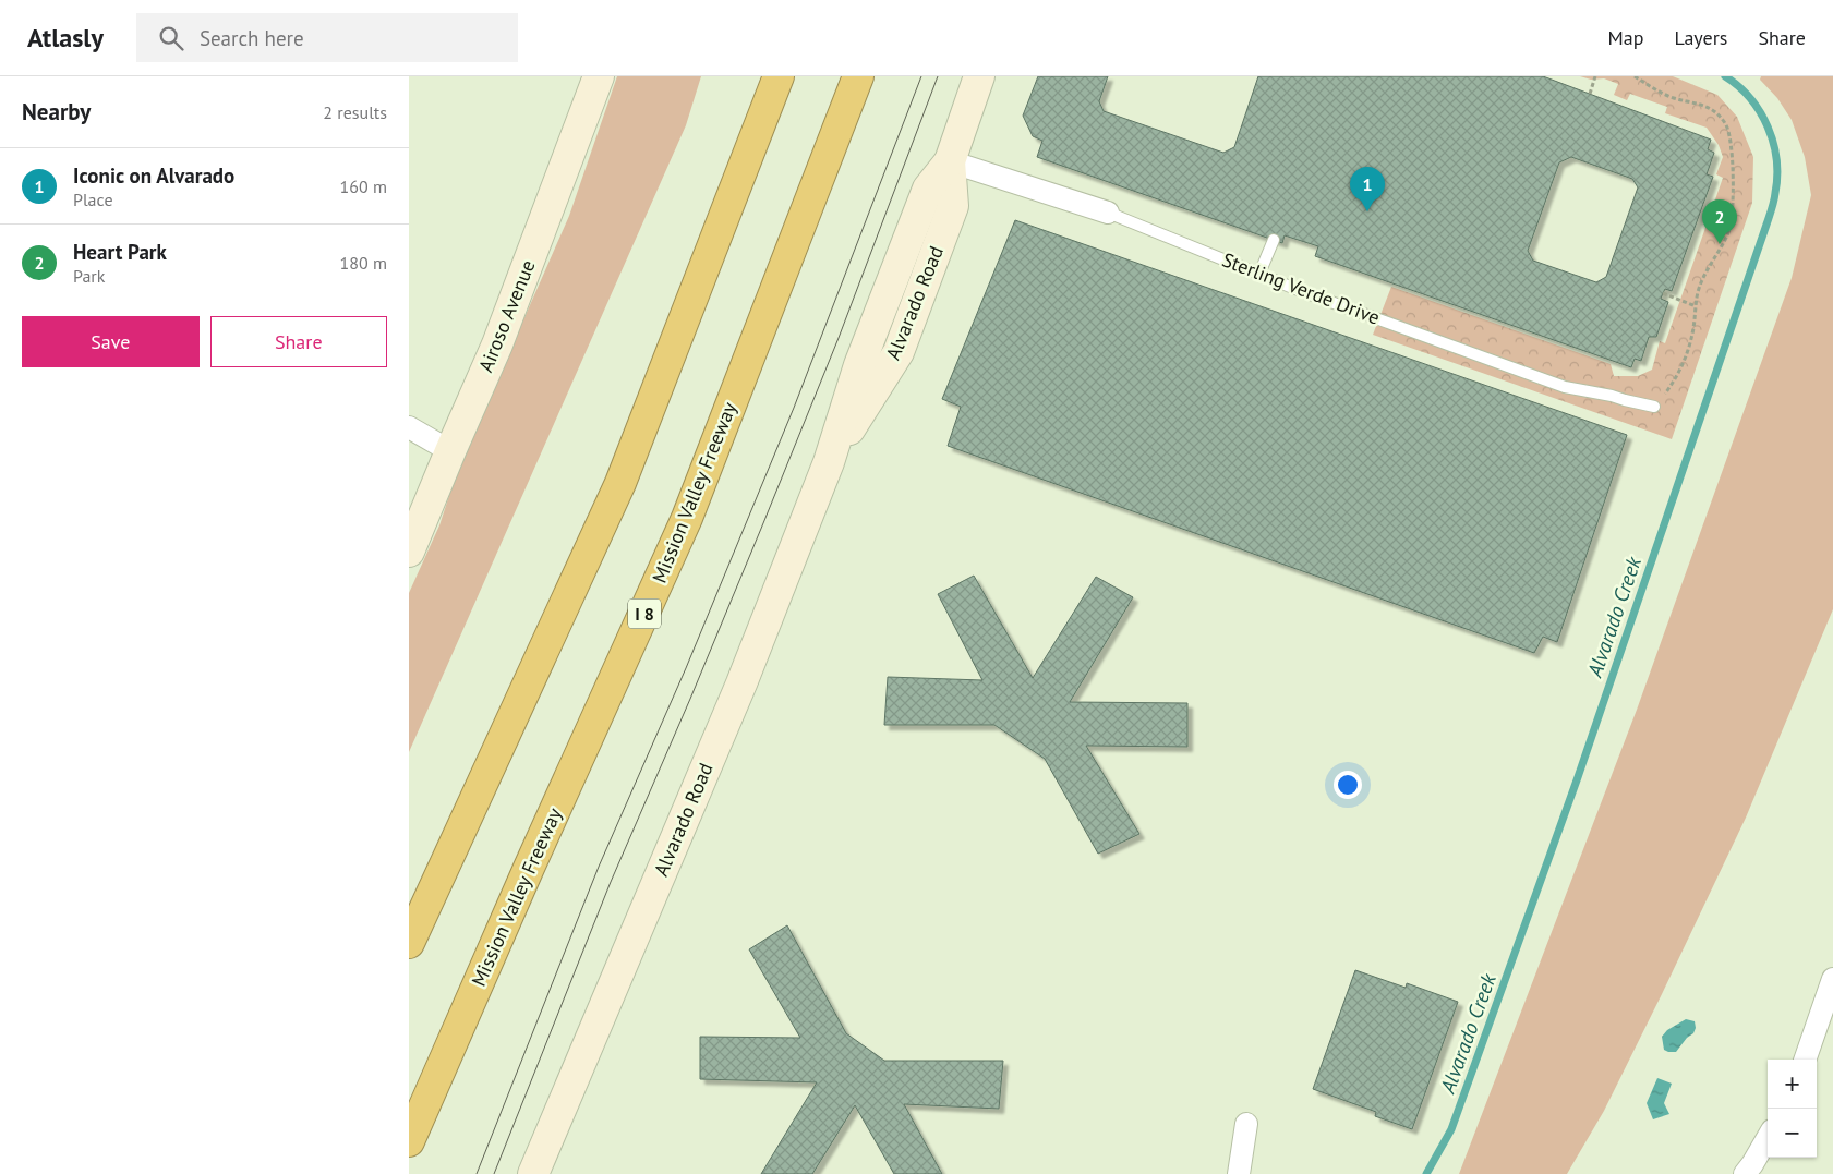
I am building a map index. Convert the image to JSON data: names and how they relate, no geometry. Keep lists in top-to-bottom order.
{
  "streets": {
    "highway": ["Mission Valley Freeway", "I 8"],
    "street": ["Sterling Verde Drive", "Alvarado Road", "Airoso Avenue"]
  },
  "crossings": [
    ["Sterling Verde Drive", "Alvarado Road"]
  ],
  "water": ["Alvarado Creek"],
  "page": {
    "header": "Atlasly",
    "search": "Search here",
    "nav": ["Map", "Layers", "Share"],
    "heading": ["Nearby", "2 results"],
    "list": [
      {
        "mark": "1",
        "name": "Iconic on Alvarado",
        "note": "Place",
        "value": "160 m"
      },
      {
        "mark": "2",
        "name": "Heart Park",
        "note": "Park",
        "value": "180 m"
      }
    ],
    "pins": ["1", "2"],
    "buttons": ["Save", "Share"],
    "map_buttons": ["+", "−"]
  }
}
